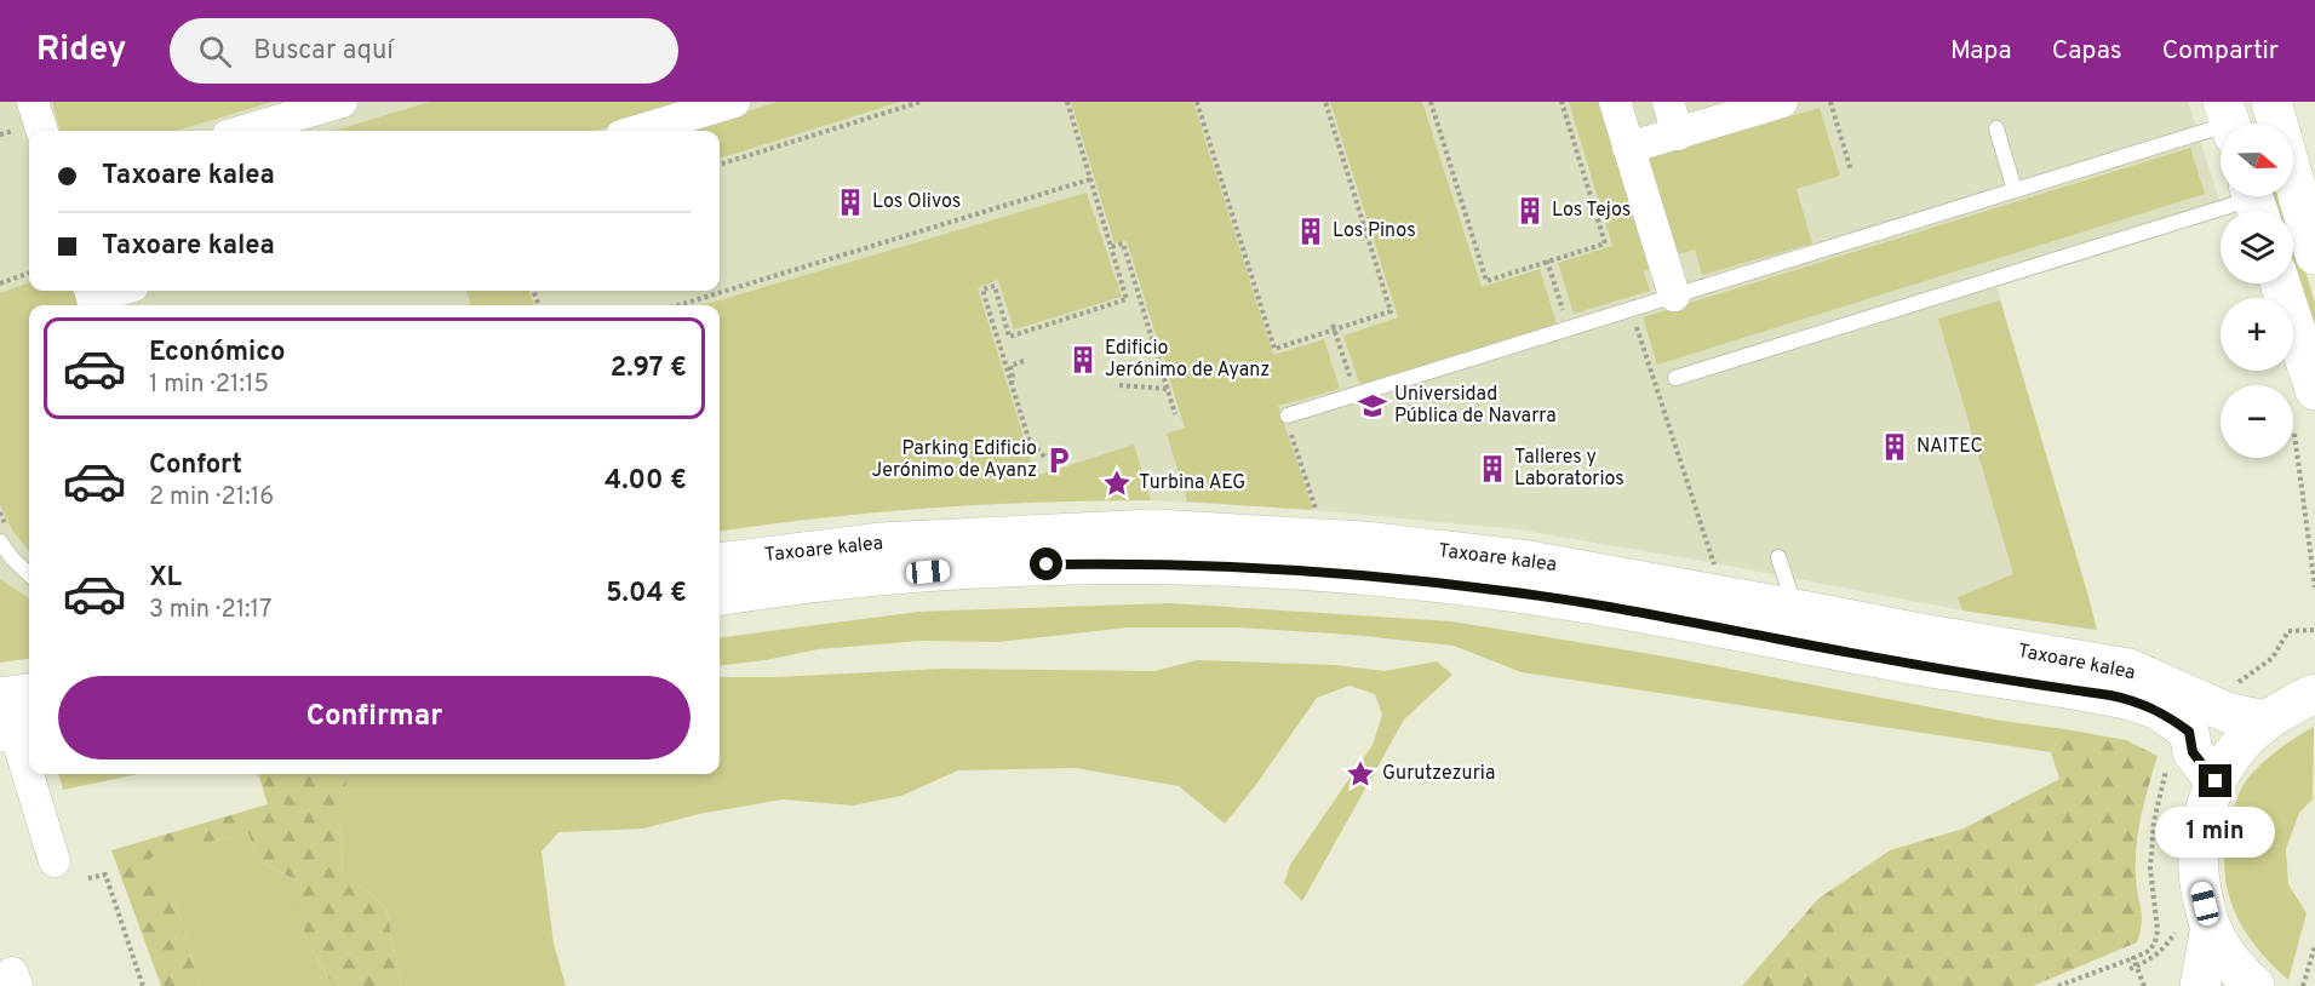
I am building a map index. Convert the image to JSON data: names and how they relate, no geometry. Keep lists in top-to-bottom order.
{
  "streets": {
    "street": ["Taxoare kalea"]
  },
  "places": {
    "building": [
      "Los Olivos",
      "Los Tejos",
      "Los Pinos",
      "Edificio Jerónimo de Ayanz",
      "NAITEC",
      "Talleres y Laboratorios"
    ],
    "school or university": ["Universidad Pública de Navarra"],
    "parking": ["Parking Edificio Jerónimo de Ayanz"],
    "place": ["Turbina AEG", "Gurutzezuria"]
  },
  "north": "right",
  "page": {
    "header": "Ridey",
    "search": "Buscar aquí",
    "nav": ["Mapa", "Capas", "Compartir"],
    "map_buttons": ["+", "−"],
    "banner": ["Taxoare kalea", "Taxoare kalea"],
    "list": [
      {
        "name": "Económico",
        "note": "1 min · 21:15",
        "value": "2.97 €"
      },
      {
        "name": "Confort",
        "note": "2 min · 21:16",
        "value": "4.00 €"
      },
      {
        "name": "XL",
        "note": "3 min · 21:17",
        "value": "5.04 €"
      }
    ],
    "buttons": "Confirmar",
    "bubble": "1 min"
  }
}
